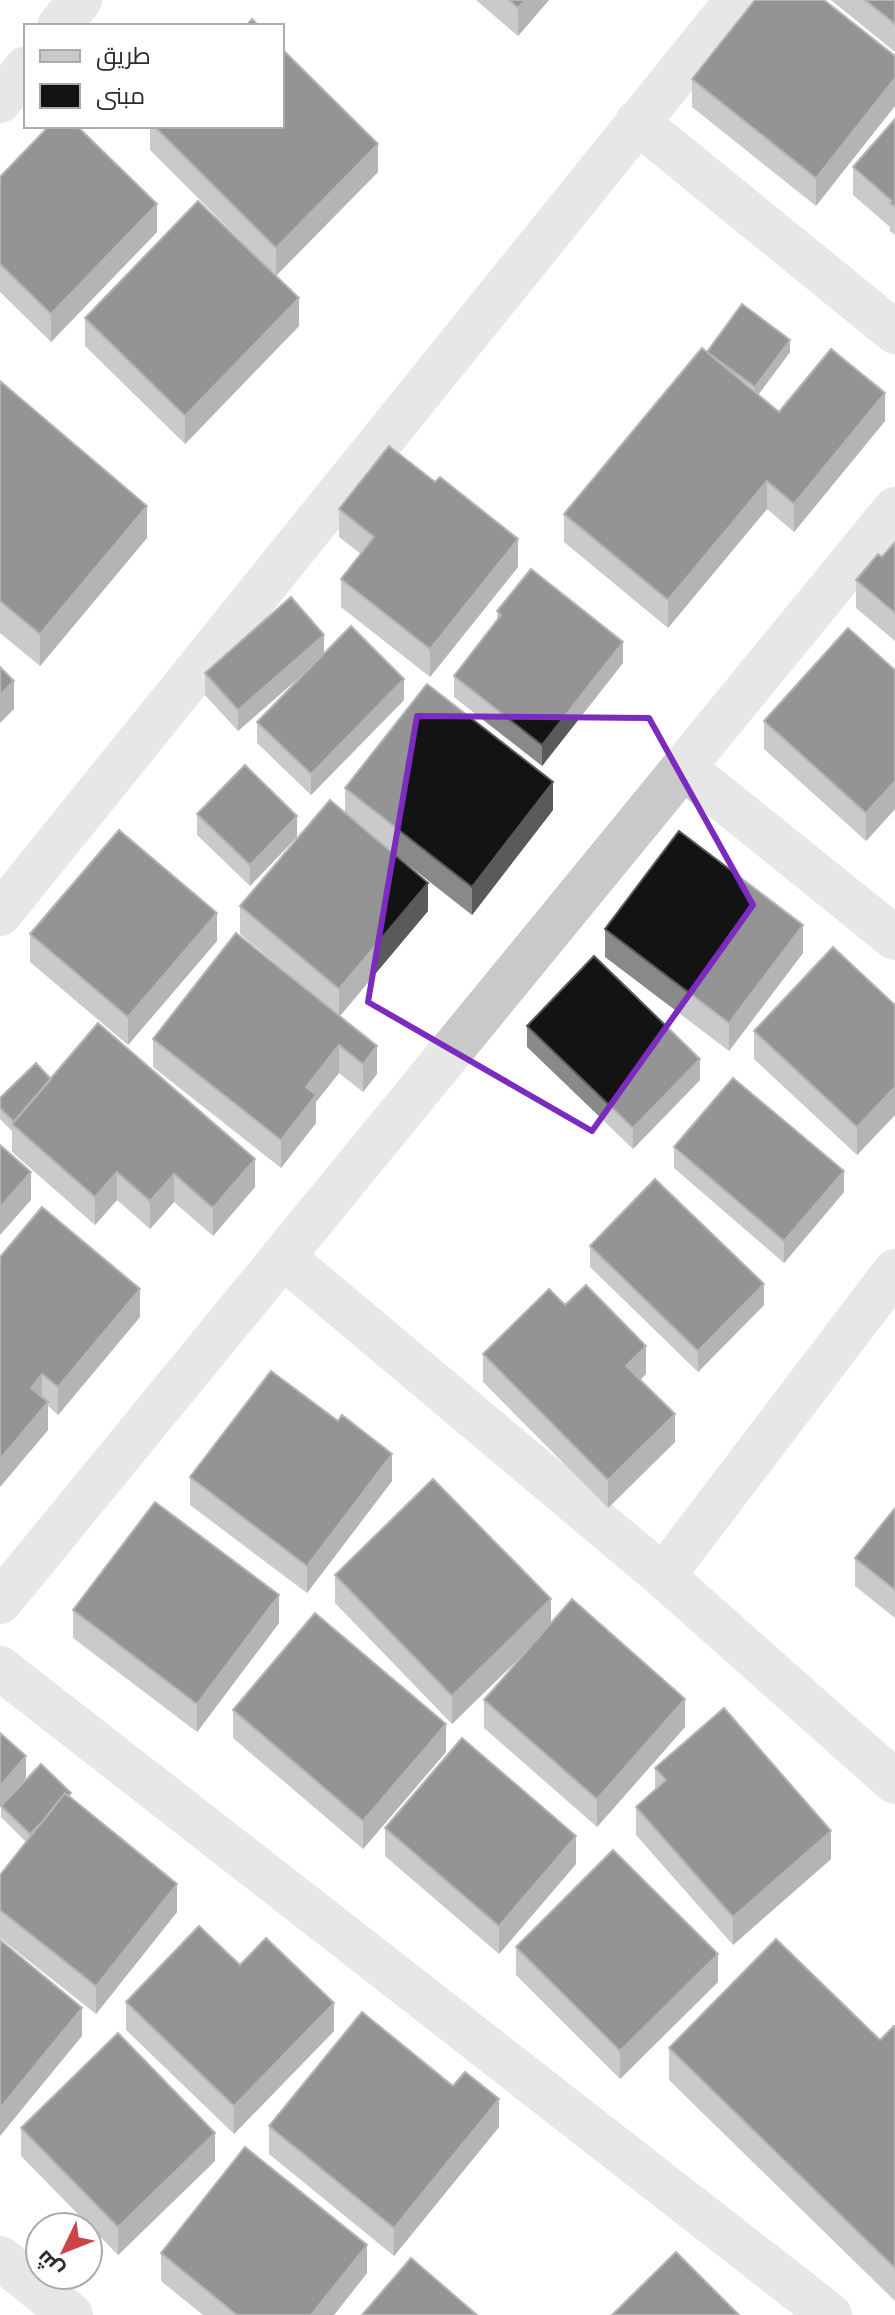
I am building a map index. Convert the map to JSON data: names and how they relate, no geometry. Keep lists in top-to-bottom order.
{
  "legend": ["طريق", "مبنى"],
  "north": "bottom left"
}
